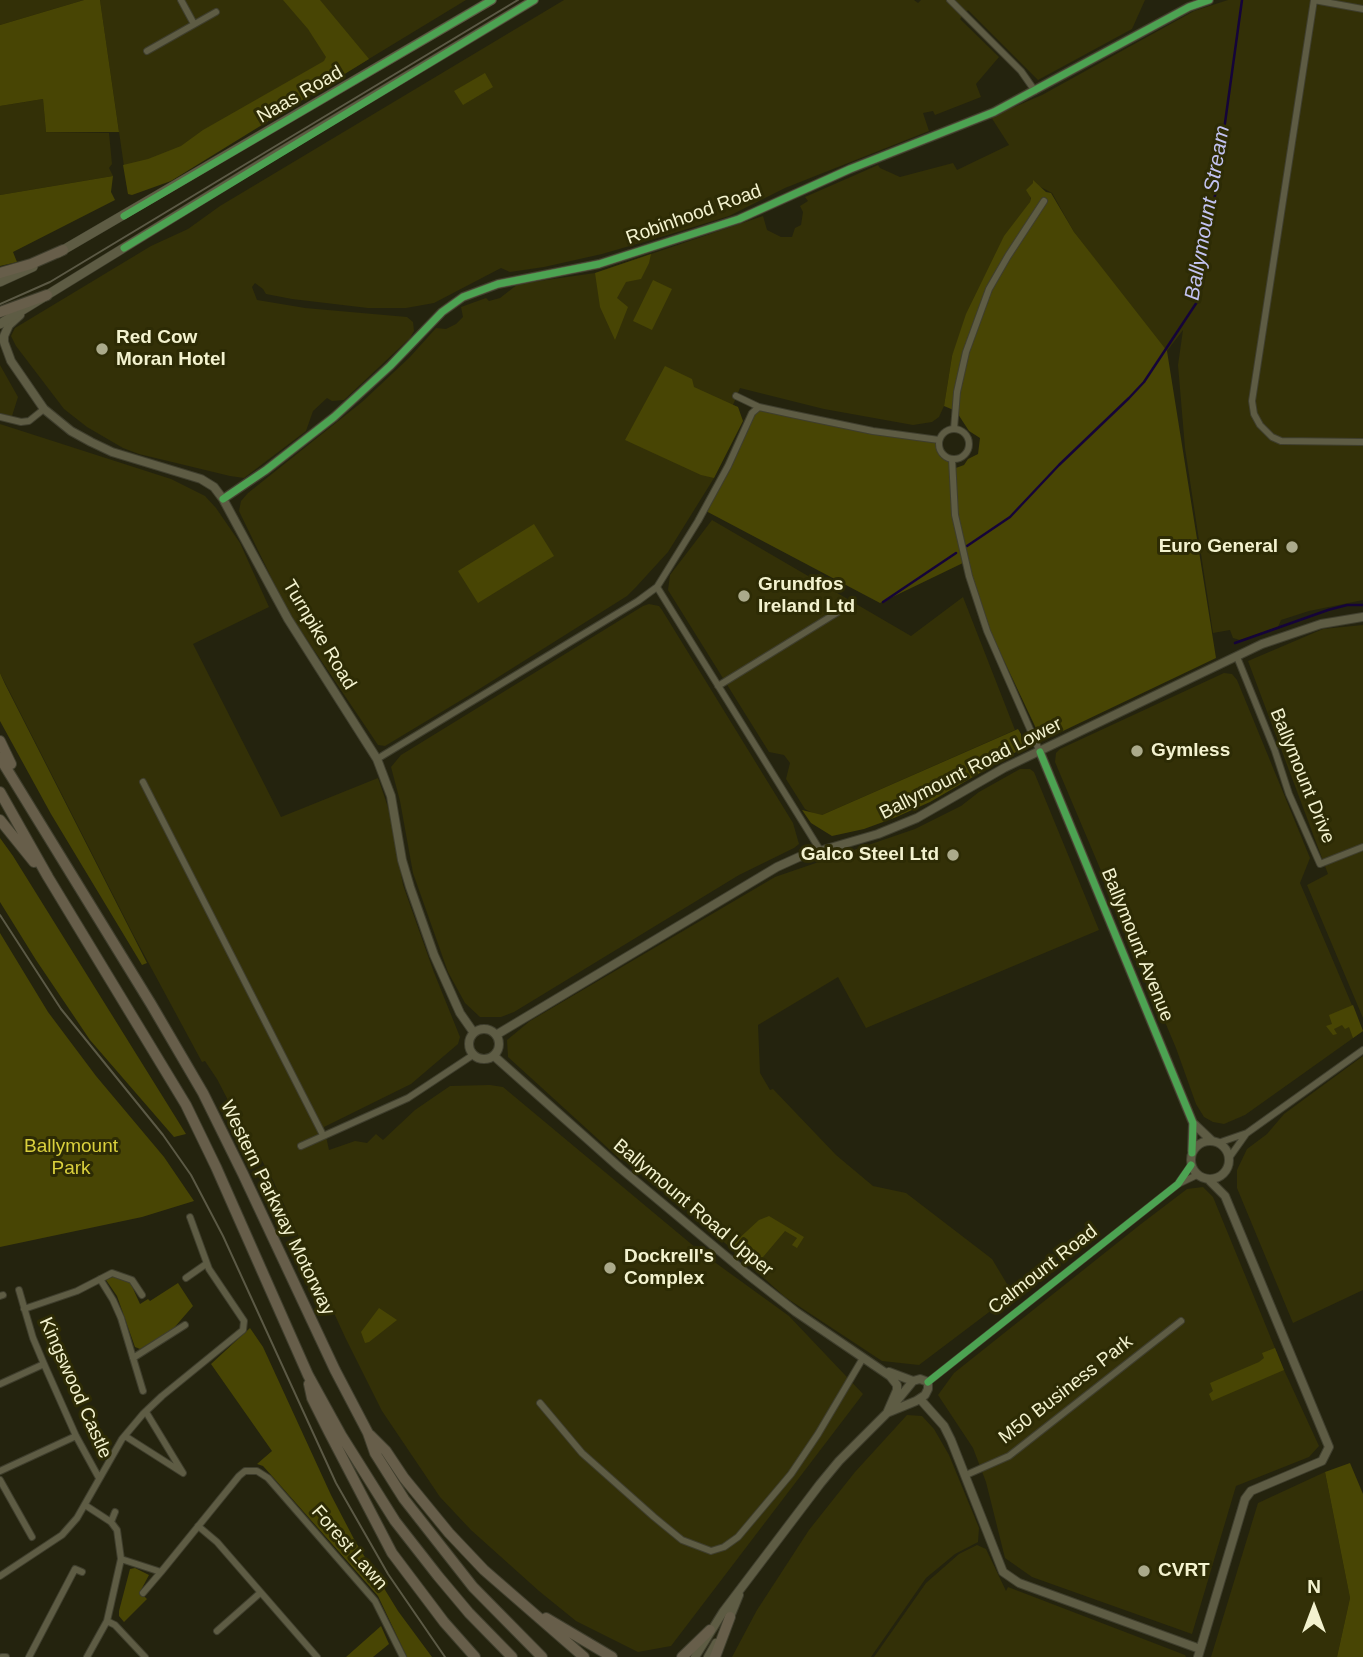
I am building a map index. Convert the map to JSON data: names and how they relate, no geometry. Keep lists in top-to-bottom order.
{
  "streets": {
    "highway": ["Western Parkway Motorway"],
    "main road": ["Naas Road"],
    "street": [
      "Robinhood Road",
      "Turnpike Road",
      "Ballymount Road Lower",
      "Ballymount Drive",
      "Ballymount Avenue",
      "Ballymount Road Upper",
      "Calmount Road",
      "Kingswood Castle",
      "M50 Business Park",
      "Forest Lawn"
    ]
  },
  "crossings": [
    ["Robinhood Road", "Turnpike Road"],
    ["Turnpike Road", "Ballymount Road Lower"],
    ["Turnpike Road", "Ballymount Road Upper"],
    ["Ballymount Road Lower", "Ballymount Drive"],
    ["Ballymount Road Lower", "Ballymount Avenue"],
    ["Ballymount Road Lower", "Ballymount Road Upper"],
    ["Ballymount Avenue", "Calmount Road"],
    ["Ballymount Road Upper", "Calmount Road"]
  ],
  "water": ["Ballymount Stream"],
  "parks": ["Ballymount Park"],
  "places": [
    "Red Cow Moran Hotel",
    "Euro General",
    "Grundfos Ireland Ltd",
    "Gymless",
    "Galco Steel Ltd",
    "Dockrell's Complex",
    "CVRT"
  ],
  "north": "top"
}
